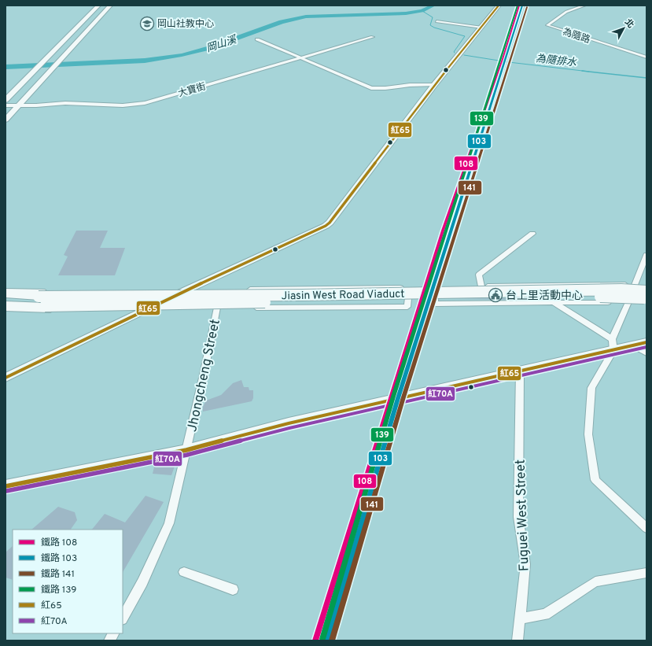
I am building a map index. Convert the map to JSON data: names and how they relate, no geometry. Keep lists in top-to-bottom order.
{
  "streets": {
    "street": [
      "為隨路",
      "大寶街",
      "Jiasin West Road Viaduct",
      "Jhongcheng Street",
      "Fuguei West Street"
    ]
  },
  "water": ["岡山溪", "為隨排水"],
  "places": {
    "school or university": ["岡山社教中心"],
    "public building": ["台上里活動中心"]
  },
  "lines": [
    "rail line 108",
    "rail line 103",
    "rail line 139",
    "transit line 紅65",
    "rail line 141",
    "transit line 紅70A"
  ],
  "legend": [
    "鐵路 108",
    "鐵路 103",
    "鐵路 141",
    "鐵路 139",
    "紅65",
    "紅70A"
  ],
  "north": "top right"
}
